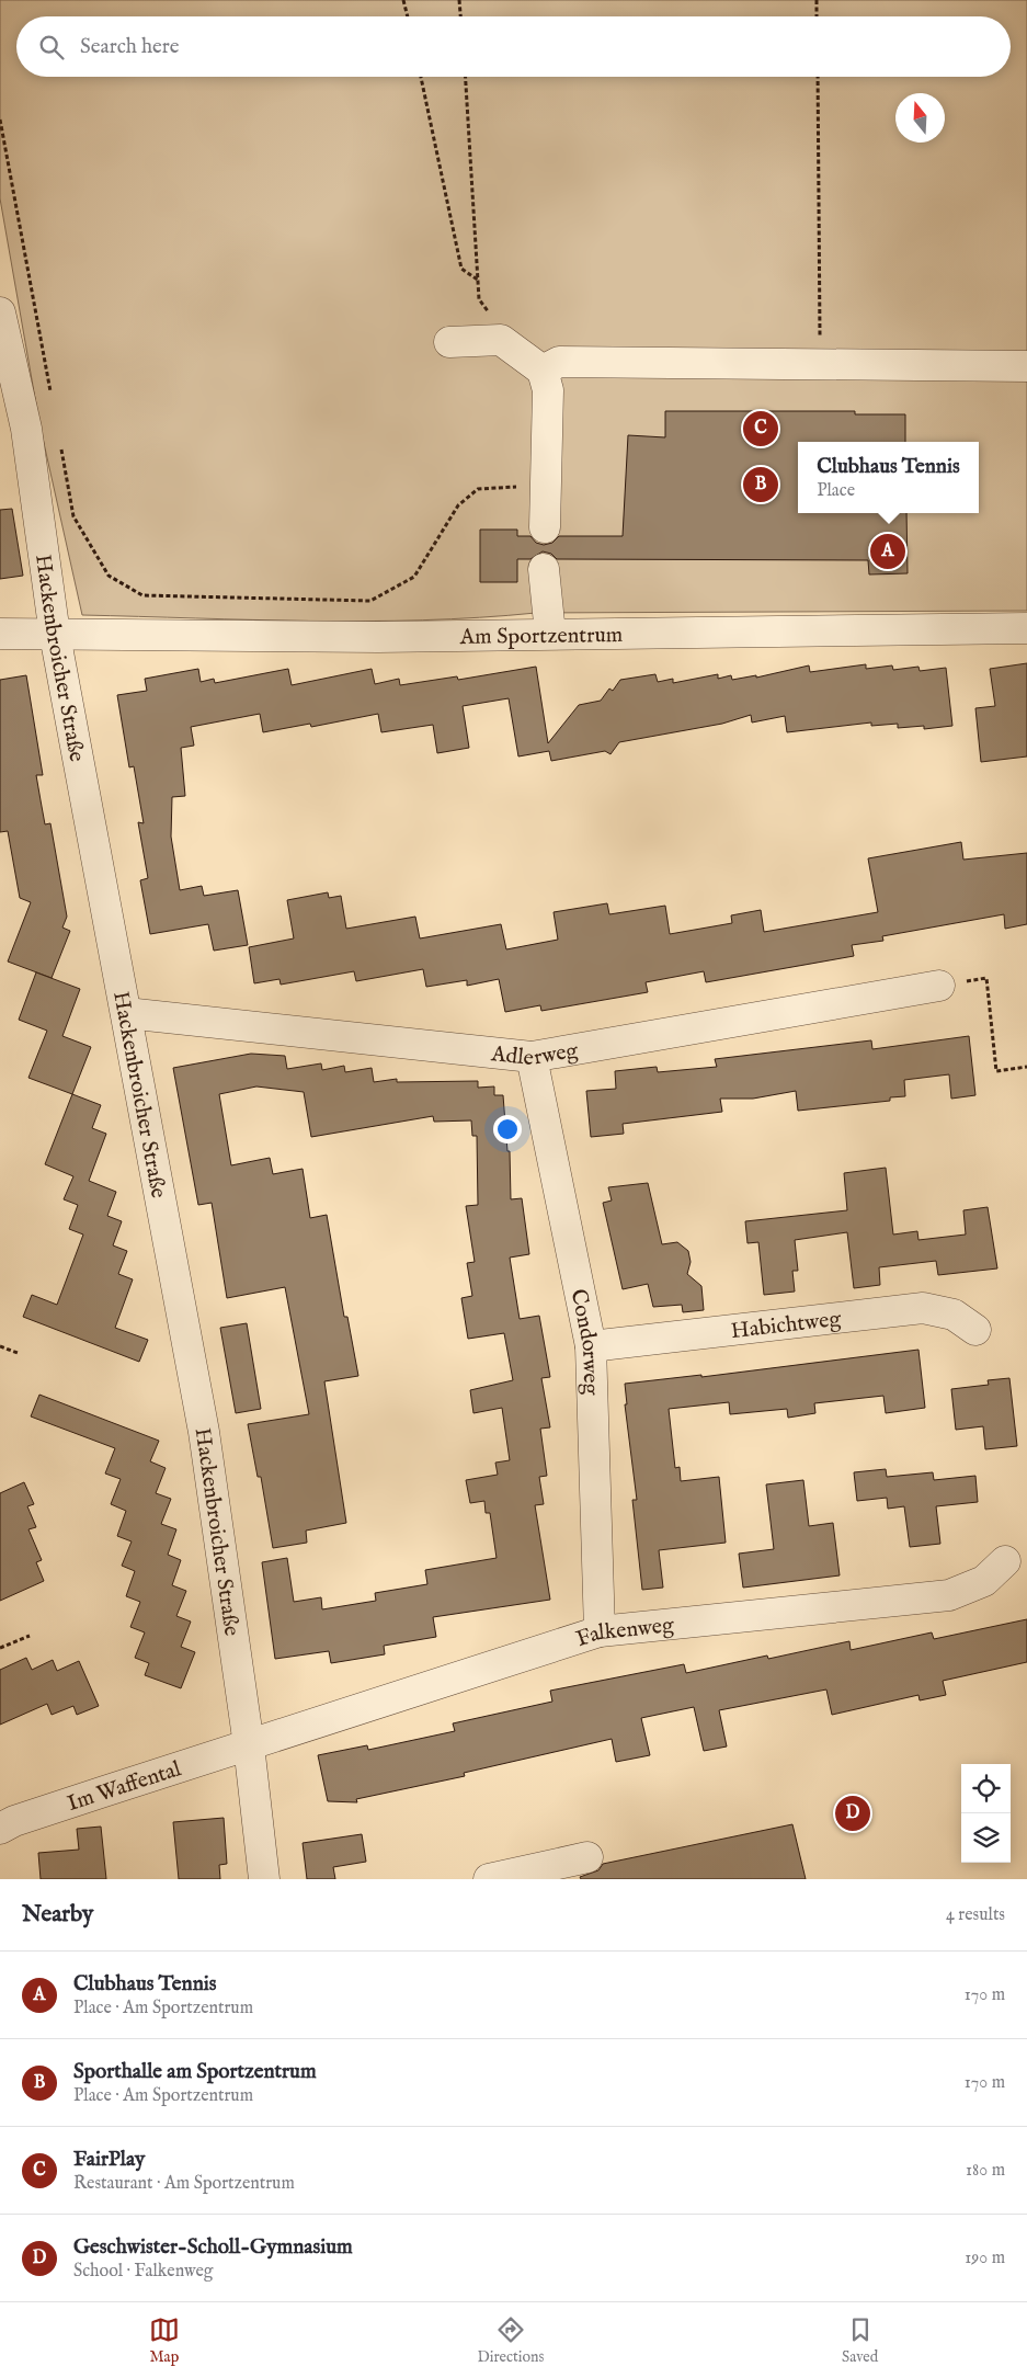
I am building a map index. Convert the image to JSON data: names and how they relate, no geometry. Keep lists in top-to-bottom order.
{
  "streets": {
    "street": [
      "Am Sportzentrum",
      "Hackenbroicher Straße",
      "Adlerweg",
      "Habichtweg",
      "Condorweg",
      "Falkenweg",
      "Im Waffental"
    ]
  },
  "crossings": [
    ["Am Sportzentrum", "Hackenbroicher Straße"],
    ["Hackenbroicher Straße", "Adlerweg"],
    ["Hackenbroicher Straße", "Falkenweg"],
    ["Hackenbroicher Straße", "Im Waffental"],
    ["Adlerweg", "Condorweg"],
    ["Habichtweg", "Condorweg"],
    ["Condorweg", "Falkenweg"],
    ["Falkenweg", "Im Waffental"]
  ],
  "north": "top",
  "page": {
    "search": "Search here",
    "pins": [
      "C",
      "B",
      "A",
      "D"
    ],
    "popup": ["Clubhaus Tennis", "Place"],
    "heading": ["Nearby", "4 results"],
    "list": [
      {
        "mark": "A",
        "name": "Clubhaus Tennis",
        "note": "Place · Am Sportzentrum",
        "value": "170 m"
      },
      {
        "mark": "B",
        "name": "Sporthalle am Sportzentrum",
        "note": "Place · Am Sportzentrum",
        "value": "170 m"
      },
      {
        "mark": "C",
        "name": "FairPlay",
        "note": "Restaurant · Am Sportzentrum",
        "value": "180 m"
      },
      {
        "mark": "D",
        "name": "Geschwister-Scholl-Gymnasium",
        "note": "School · Falkenweg",
        "value": "190 m"
      }
    ],
    "nav": ["Map", "Directions", "Saved"]
  }
}
